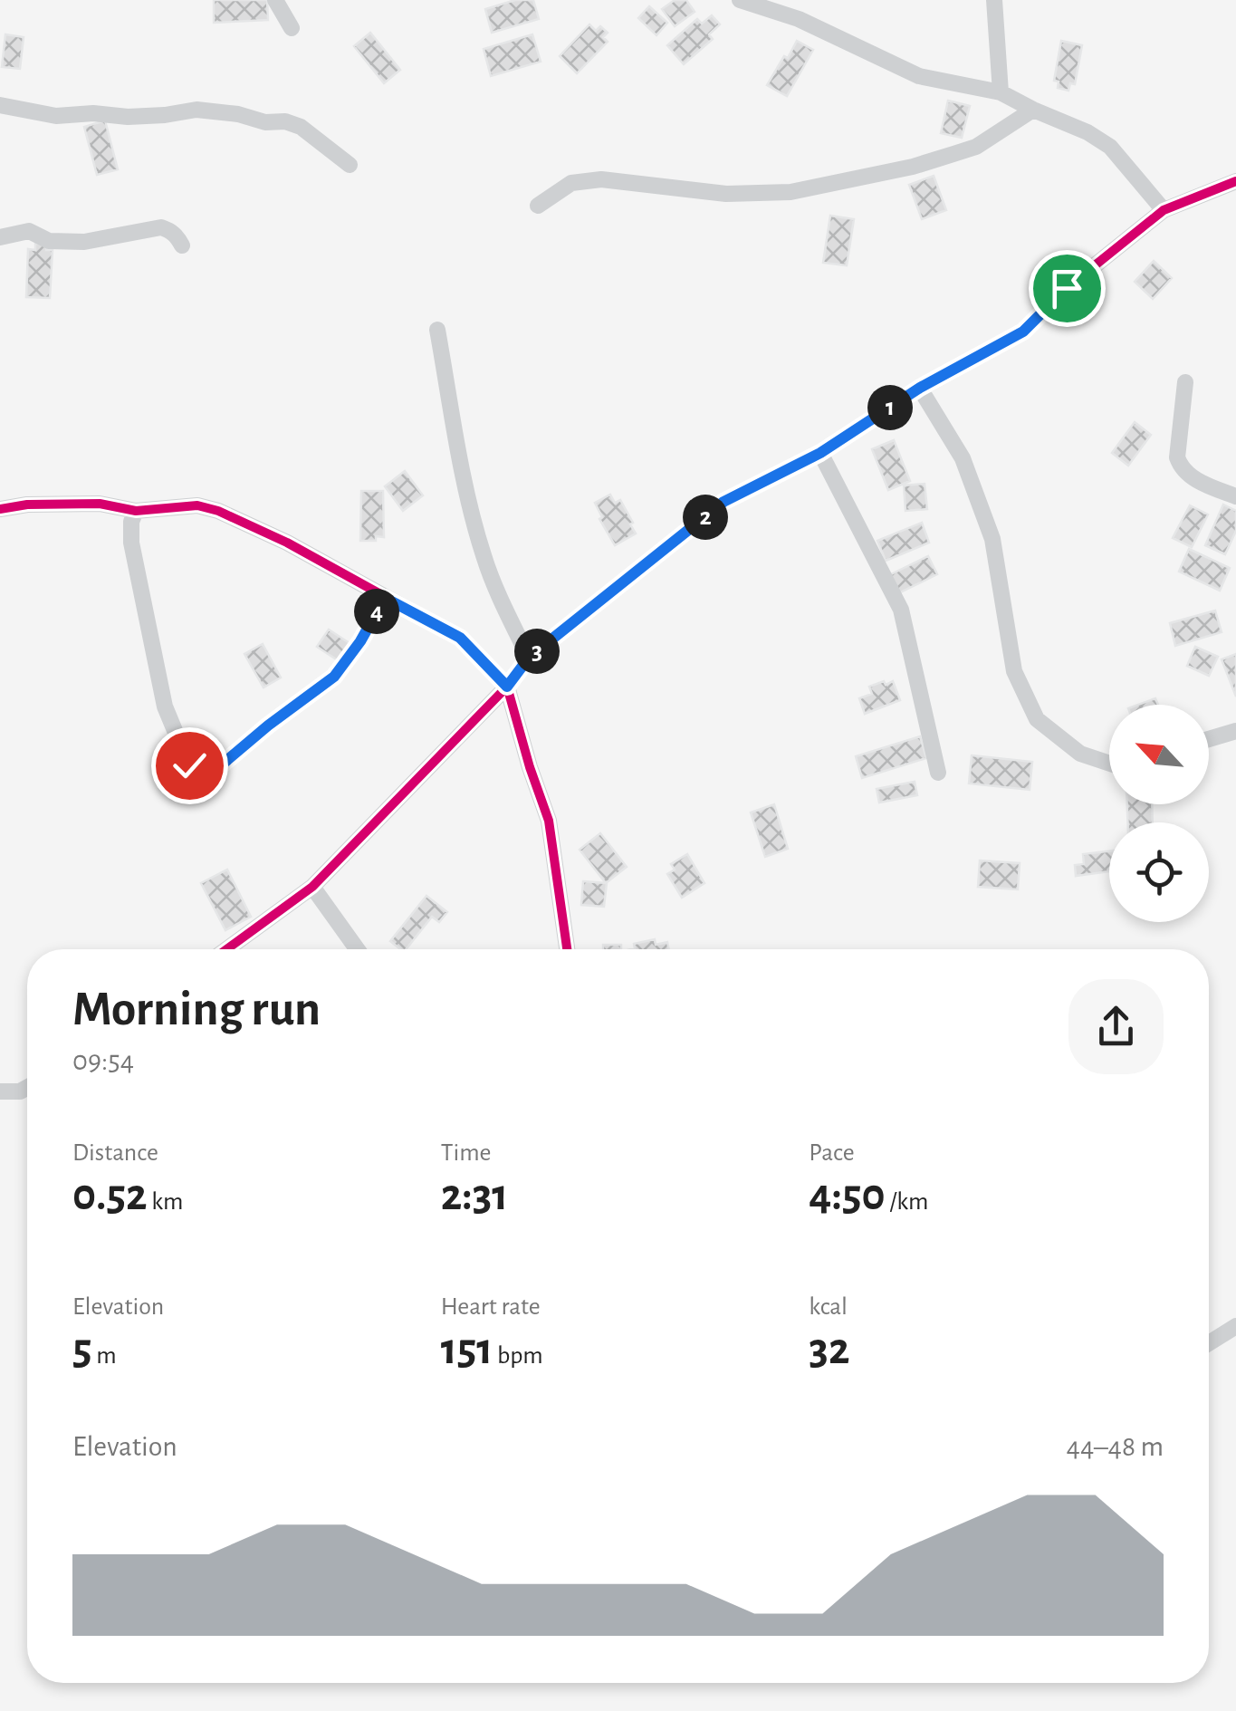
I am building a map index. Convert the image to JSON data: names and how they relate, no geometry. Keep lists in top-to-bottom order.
{
  "north": "top left",
  "page": {
    "pins": [
      "1",
      "2",
      "4",
      "3"
    ],
    "heading": ["Morning run", "09:54"],
    "stats": [
      ["Distance", "0.52 km"],
      ["Time", "2:31"],
      ["Pace", "4:50 /km"],
      ["Elevation", "5 m"],
      ["Heart rate", "151 bpm"],
      ["kcal", "32"]
    ],
    "chart": ["Elevation", "44–48 m"]
  }
}
